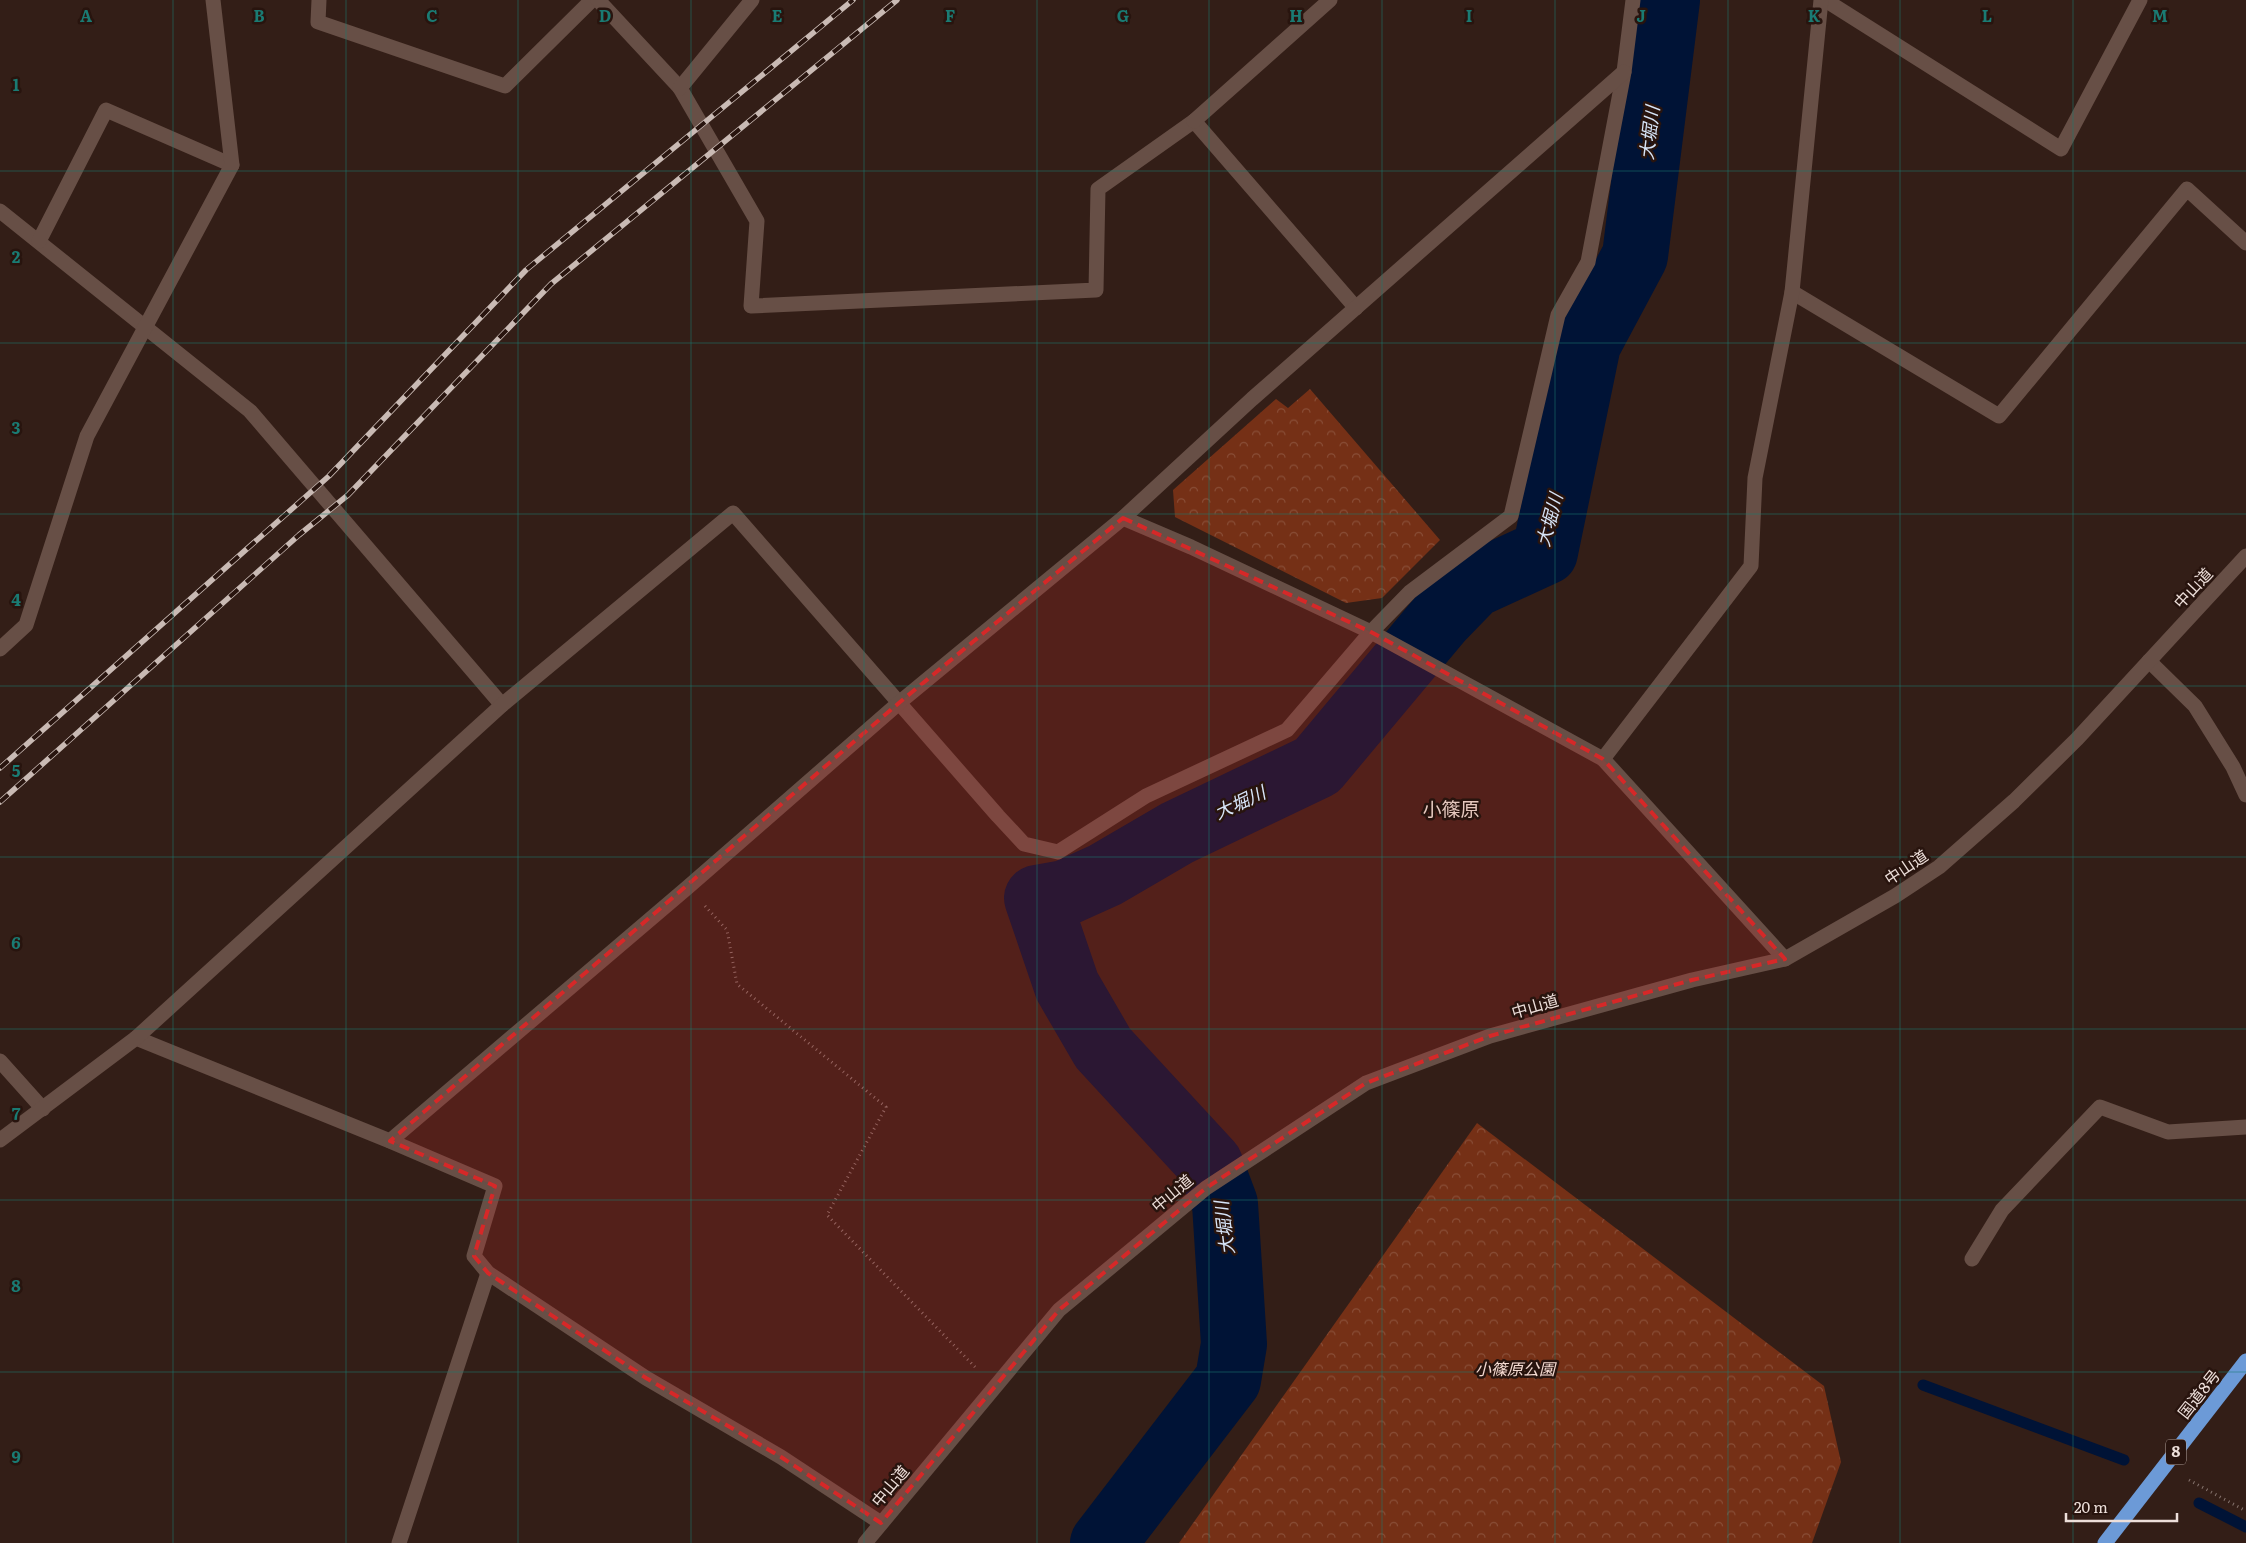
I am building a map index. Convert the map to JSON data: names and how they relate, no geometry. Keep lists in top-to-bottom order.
{
  "streets": {
    "highway": ["国道8号", "8"],
    "street": ["中山道"]
  },
  "districts": ["小篠原"],
  "water": ["大堀川"],
  "parks": ["小篠原公園"],
  "scale_bar": "20 m",
  "grid": {
    "columns": [
      "A",
      "B",
      "C",
      "D",
      "E",
      "F",
      "G",
      "H",
      "I",
      "J",
      "K",
      "L",
      "M"
    ],
    "rows": [
      "1",
      "2",
      "3",
      "4",
      "5",
      "6",
      "7",
      "8",
      "9"
    ]
  }
}
